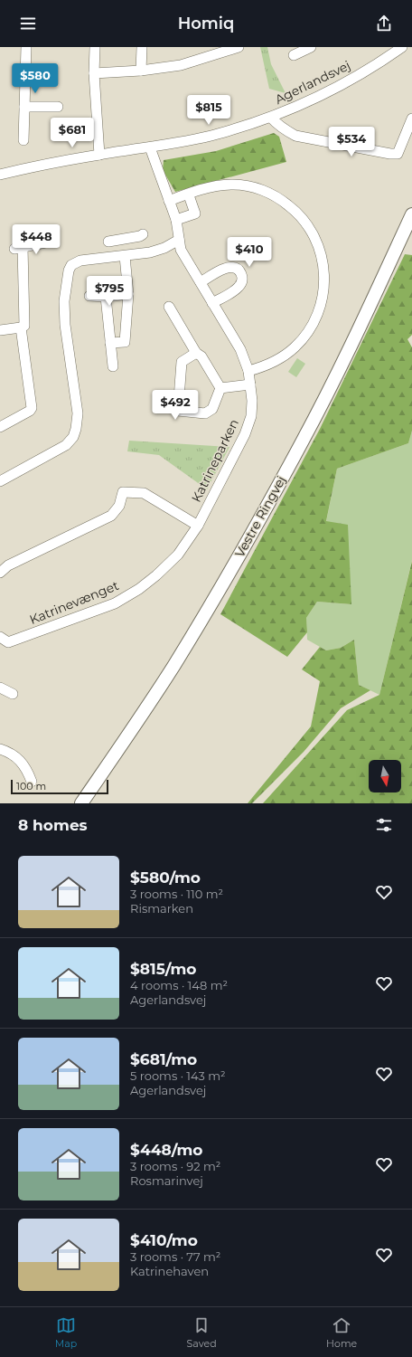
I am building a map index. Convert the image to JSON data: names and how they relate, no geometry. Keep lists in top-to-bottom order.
{
  "streets": {
    "main road": ["Vestre Ringvej"],
    "street": ["Agerlandsvej", "Katrineparken", "Katrinevænget"]
  },
  "crossings": [
    ["Agerlandsvej", "Katrineparken"],
    ["Katrineparken", "Katrinevænget"]
  ],
  "scale_bar": "100 m",
  "north": "bottom",
  "page": {
    "header": "Homiq",
    "price": [
      "$580",
      "$815",
      "$681",
      "$534",
      "$448",
      "$410",
      "$795",
      "$492"
    ],
    "scale": "100 m",
    "heading": "8 homes",
    "list": [
      {
        "name": "$580/mo",
        "note": "3 rooms · 110 m² · Rismarken"
      },
      {
        "name": "$815/mo",
        "note": "4 rooms · 148 m² · Agerlandsvej"
      },
      {
        "name": "$681/mo",
        "note": "5 rooms · 143 m² · Agerlandsvej"
      },
      {
        "name": "$448/mo",
        "note": "3 rooms · 92 m² · Rosmarinvej"
      },
      {
        "name": "$410/mo",
        "note": "3 rooms · 77 m² · Katrinehaven"
      }
    ],
    "tabs": ["Map", "Saved", "Home"]
  }
}
